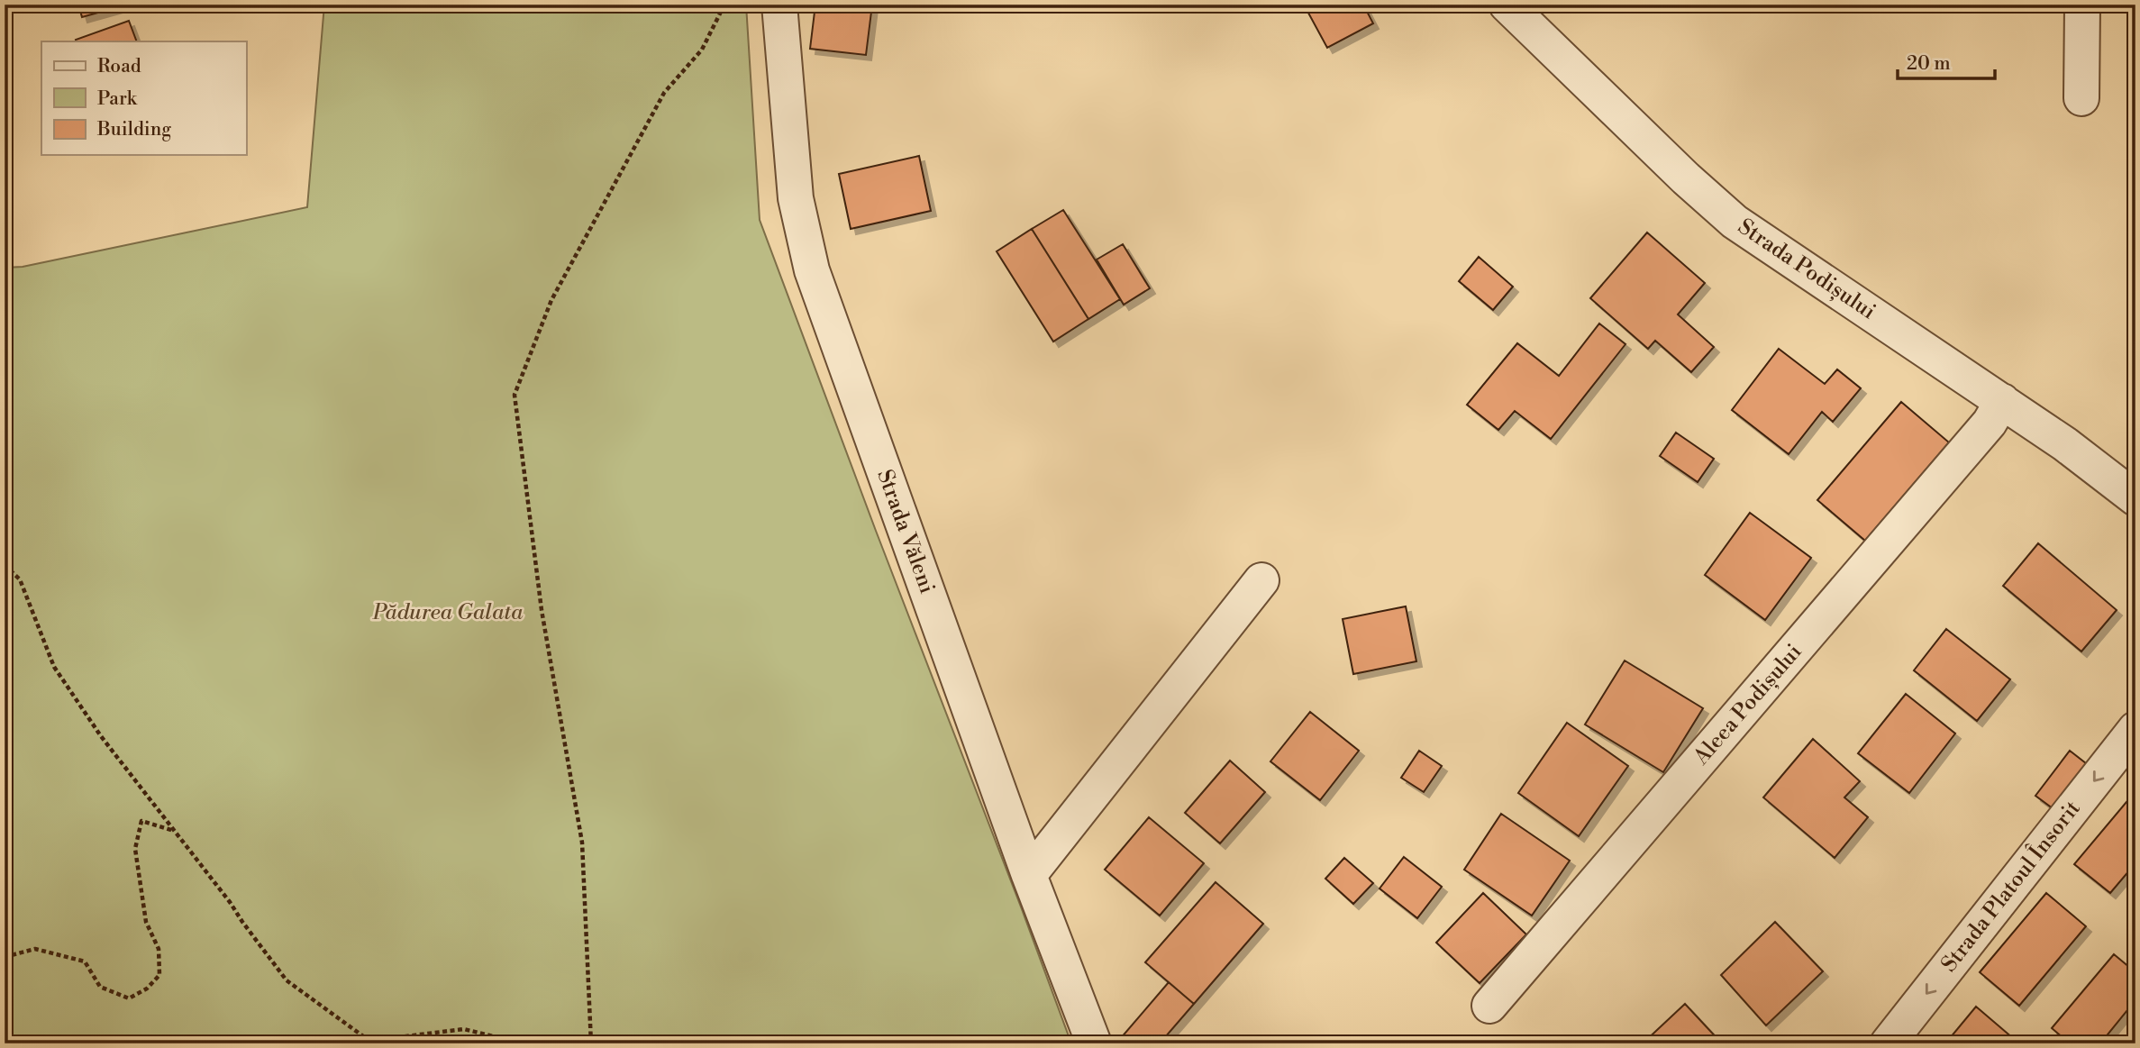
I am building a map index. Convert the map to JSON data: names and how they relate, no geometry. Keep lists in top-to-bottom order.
{
  "streets": {
    "street": [
      "Strada Podișului",
      "Strada Văleni",
      "Aleea Podișului",
      "Strada Platoul Însorit"
    ]
  },
  "crossings": [
    ["Strada Podișului", "Aleea Podișului"]
  ],
  "one_way": ["Strada Platoul Însorit"],
  "parks": ["Pădurea Galata"],
  "legend": ["Road", "Park", "Building"],
  "scale_bar": "20 m"
}
